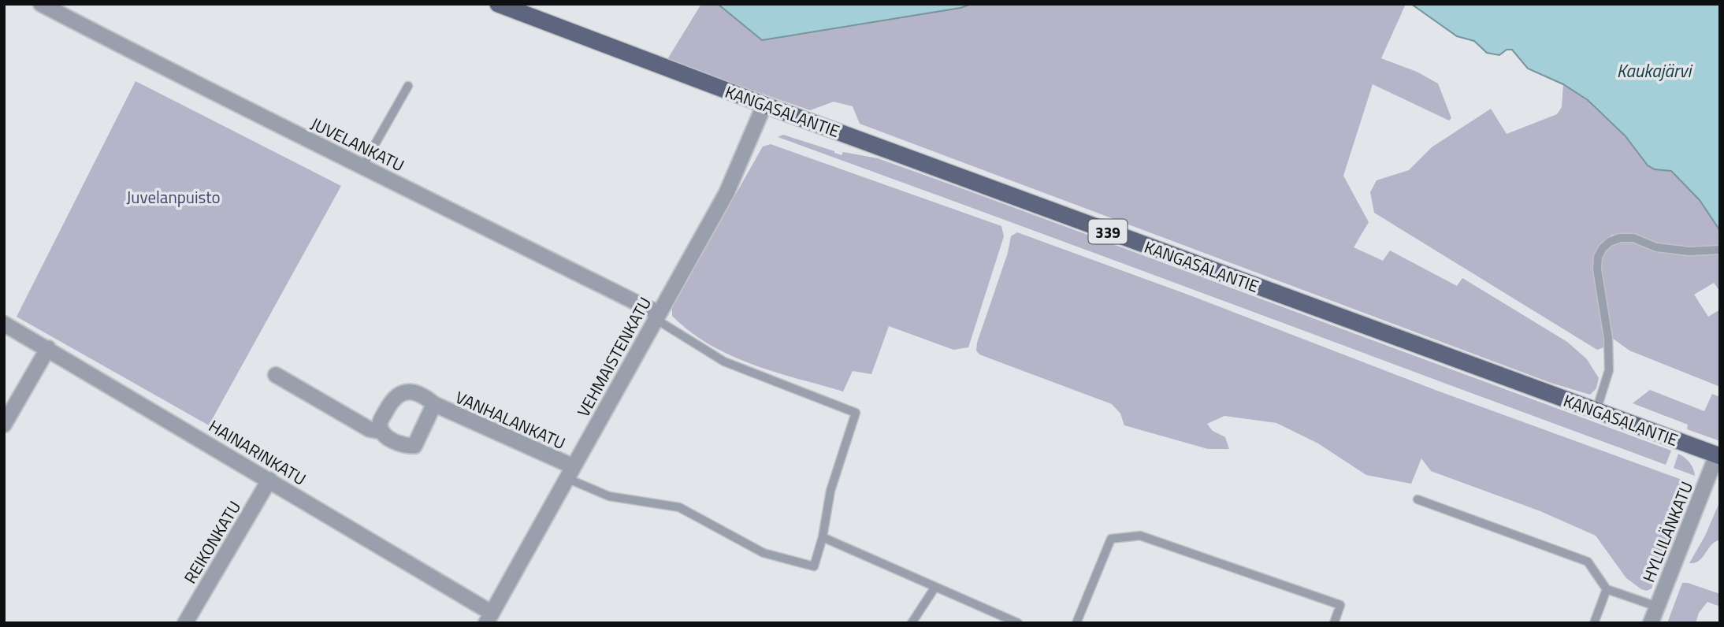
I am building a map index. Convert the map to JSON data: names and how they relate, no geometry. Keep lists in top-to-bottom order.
{
  "streets": {
    "main road": ["KANGASALANTIE", "339"],
    "street": [
      "JUVELANKATU",
      "VEHMAISTENKATU",
      "VANHALANKATU",
      "HAINARINKATU",
      "HYLLILÄNKATU",
      "REIKONKATU"
    ]
  },
  "crossings": [
    ["KANGASALANTIE", "VEHMAISTENKATU"],
    ["KANGASALANTIE", "HYLLILÄNKATU"],
    ["JUVELANKATU", "VEHMAISTENKATU"],
    ["VEHMAISTENKATU", "VANHALANKATU"],
    ["VEHMAISTENKATU", "HAINARINKATU"],
    ["HAINARINKATU", "REIKONKATU"]
  ],
  "water": ["Kaukajärvi"],
  "parks": ["Juvelanpuisto"]
}
